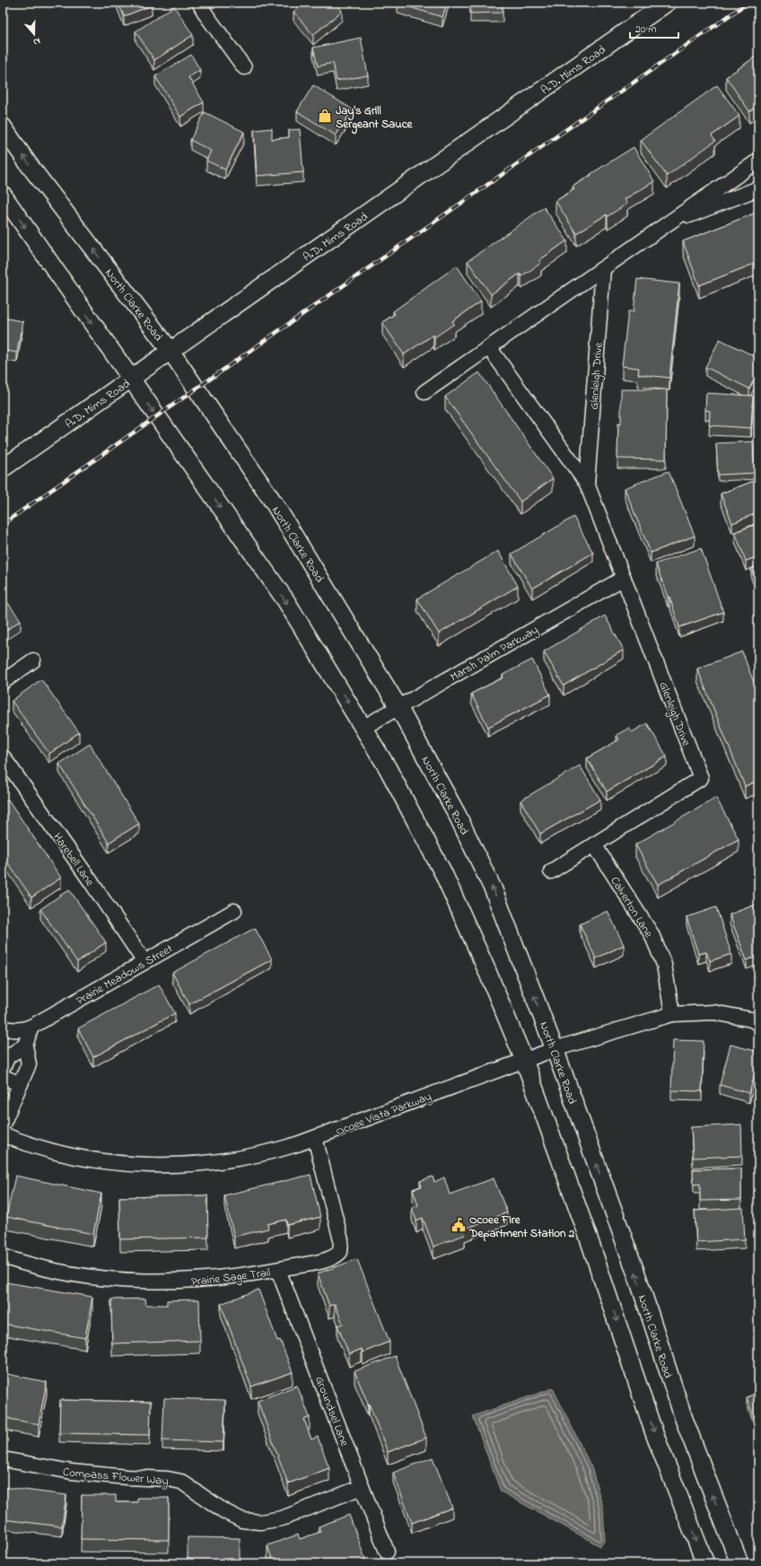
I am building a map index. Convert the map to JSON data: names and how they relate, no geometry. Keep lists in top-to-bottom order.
{
  "streets": {
    "street": [
      "A.D. Mims Road",
      "North Clarke Road",
      "Glenleigh Drive",
      "Marsh Palm Parkway",
      "Harebell Lane",
      "Calverton Lane",
      "Prairie Meadows Street",
      "Ocoee Vista Parkway",
      "Prairie Sage Trail",
      "Groundsel Lane",
      "Compass Flower Way"
    ]
  },
  "crossings": [
    ["A.D. Mims Road", "North Clarke Road"],
    ["North Clarke Road", "Marsh Palm Parkway"],
    ["North Clarke Road", "Ocoee Vista Parkway"],
    ["Glenleigh Drive", "Marsh Palm Parkway"],
    ["Glenleigh Drive", "Calverton Lane"],
    ["Harebell Lane", "Prairie Meadows Street"],
    ["Calverton Lane", "Ocoee Vista Parkway"],
    ["Ocoee Vista Parkway", "Prairie Sage Trail"],
    ["Prairie Sage Trail", "Groundsel Lane"],
    ["Groundsel Lane", "Compass Flower Way"]
  ],
  "places": {
    "shop": ["Jay's Grill Sergeant Sauce"],
    "public building": ["Ocoee Fire Department Station 2"]
  },
  "scale_bar": "20 m",
  "north": "bottom"
}
